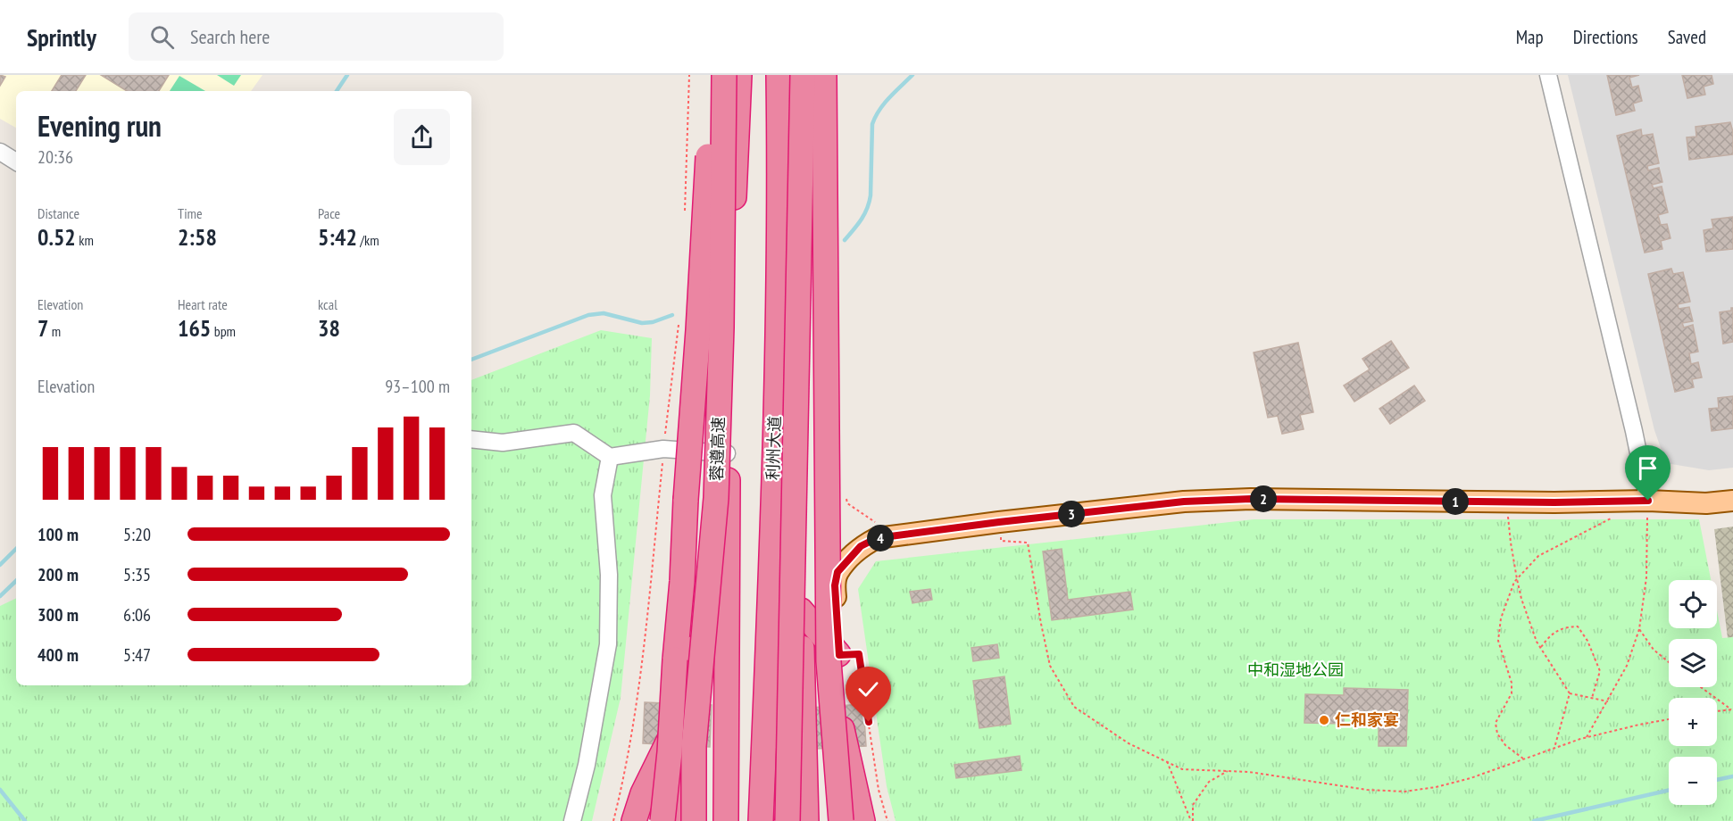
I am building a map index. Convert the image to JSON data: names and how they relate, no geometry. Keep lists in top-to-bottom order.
{
  "streets": {
    "highway": ["利州大道", "蓉遵高速"]
  },
  "parks": ["中和湿地公园"],
  "places": ["仁和家宴"],
  "page": {
    "header": "Sprintly",
    "search": "Search here",
    "nav": ["Map", "Directions", "Saved"],
    "heading": ["Evening run", "20:36"],
    "stats": [
      ["Distance", "0.52 km"],
      ["Time", "2:58"],
      ["Pace", "5:42 /km"],
      ["Elevation", "7 m"],
      ["Heart rate", "165 bpm"],
      ["kcal", "38"]
    ],
    "chart": ["Elevation", "93–100 m"],
    "pins": [
      "2",
      "1",
      "3",
      "4"
    ],
    "list": [
      {
        "name": "100 m",
        "note": "5:20"
      },
      {
        "name": "200 m",
        "note": "5:35"
      },
      {
        "name": "300 m",
        "note": "6:06"
      },
      {
        "name": "400 m",
        "note": "5:47"
      }
    ],
    "map_buttons": ["+", "−"]
  }
}
